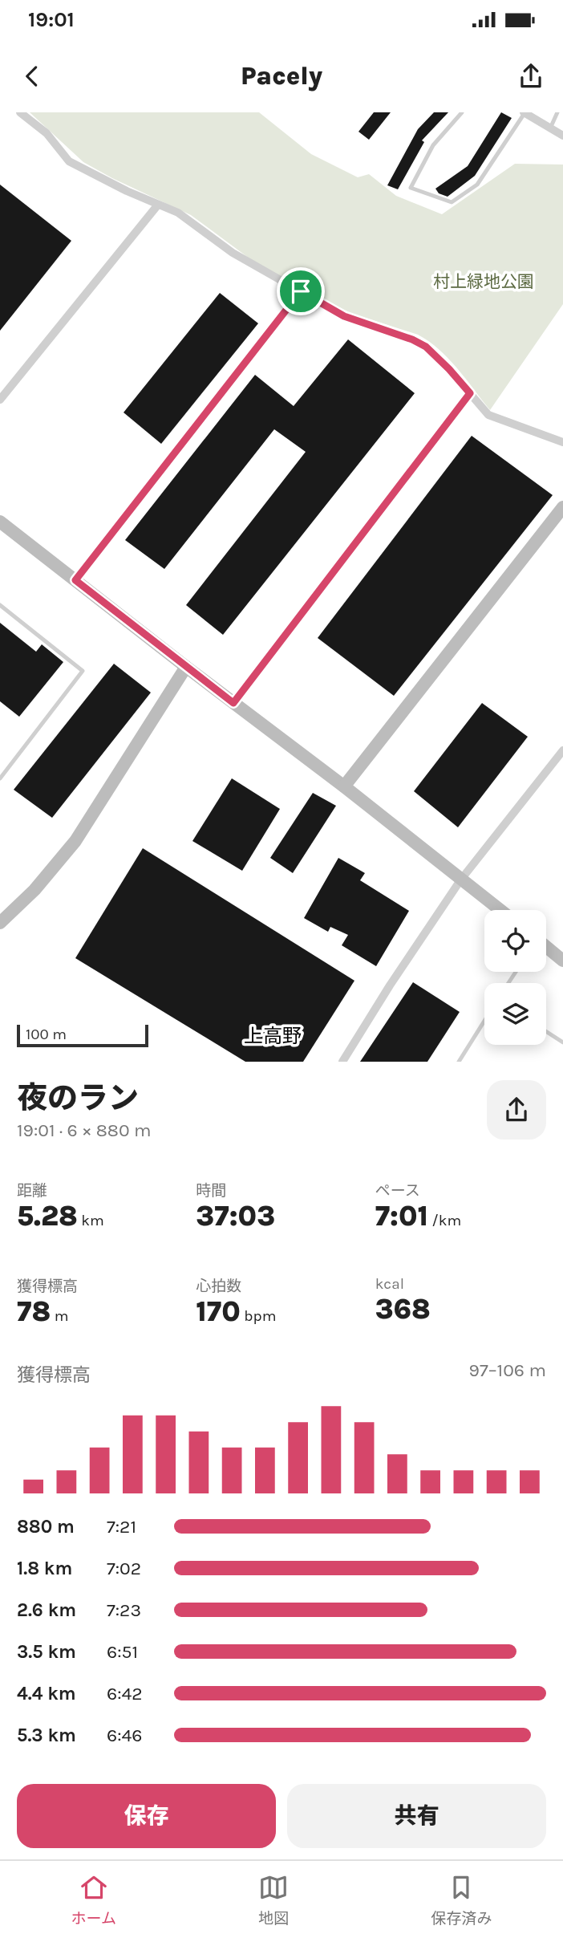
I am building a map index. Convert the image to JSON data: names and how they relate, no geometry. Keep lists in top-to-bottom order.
{
  "districts": ["上高野"],
  "parks": ["村上緑地公園"],
  "scale_bar": "100 m",
  "page": {
    "status": "19:01",
    "header": "Pacely",
    "scale": "100 m",
    "heading": ["夜のラン", "19:01 · 6 × 880 m"],
    "stats": [
      ["距離", "5.28 km"],
      ["時間", "37:03"],
      ["ペース", "7:01 /km"],
      ["獲得標高", "78 m"],
      ["心拍数", "170 bpm"],
      ["kcal", "368"]
    ],
    "chart": ["獲得標高", "97–106 m"],
    "list": [
      {
        "name": "880 m",
        "note": "7:21"
      },
      {
        "name": "1.8 km",
        "note": "7:02"
      },
      {
        "name": "2.6 km",
        "note": "7:23"
      },
      {
        "name": "3.5 km",
        "note": "6:51"
      },
      {
        "name": "4.4 km",
        "note": "6:42"
      },
      {
        "name": "5.3 km",
        "note": "6:46"
      }
    ],
    "buttons": ["保存", "共有"],
    "tabs": ["ホーム", "地図", "保存済み"]
  }
}
